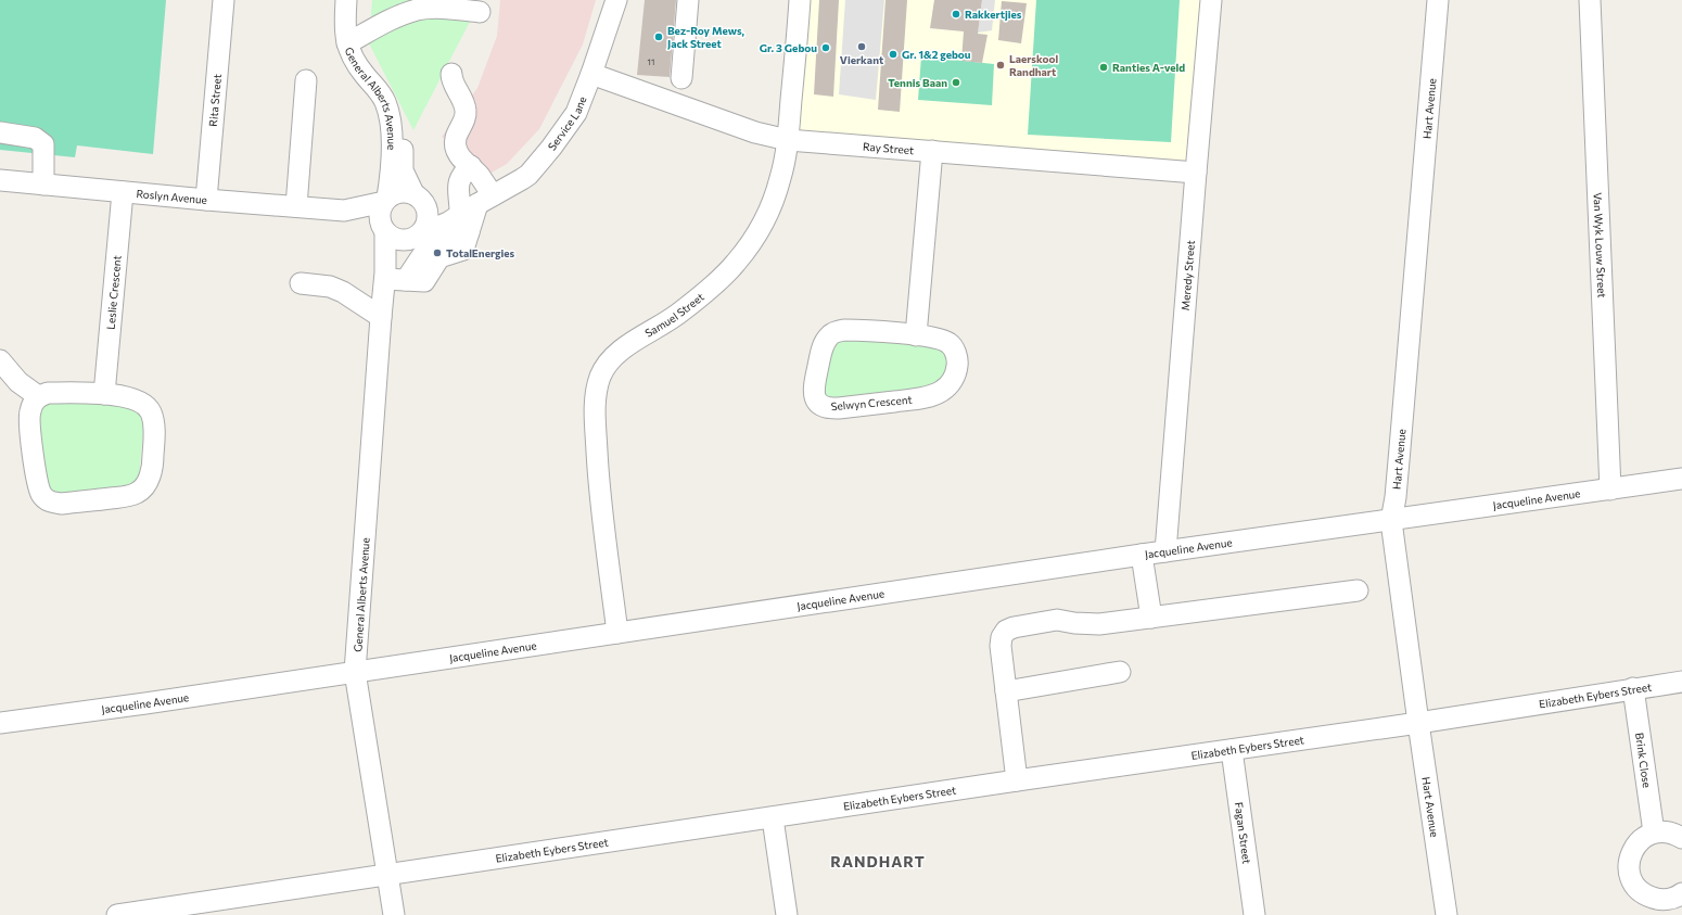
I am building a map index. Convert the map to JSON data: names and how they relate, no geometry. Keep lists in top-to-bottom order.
{
  "streets": {
    "street": [
      "General Alberts Avenue",
      "Rita Street",
      "Hart Avenue",
      "Service Lane",
      "Ray Street",
      "Roslyn Avenue",
      "Van Wyk Louw Street",
      "Meredy Street",
      "Leslie Crescent",
      "Samuel Street",
      "Selwyn Crescent",
      "Jacqueline Avenue",
      "Elizabeth Eybers Street",
      "Brink Close",
      "Fagan Street"
    ]
  },
  "crossings": [
    ["General Alberts Avenue", "Service Lane"],
    ["General Alberts Avenue", "Jacqueline Avenue"],
    ["General Alberts Avenue", "Elizabeth Eybers Street"],
    ["Rita Street", "Roslyn Avenue"],
    ["Hart Avenue", "Jacqueline Avenue"],
    ["Hart Avenue", "Elizabeth Eybers Street"],
    ["Service Lane", "Ray Street"],
    ["Ray Street", "Meredy Street"],
    ["Ray Street", "Samuel Street"],
    ["Roslyn Avenue", "Leslie Crescent"],
    ["Van Wyk Louw Street", "Jacqueline Avenue"],
    ["Meredy Street", "Jacqueline Avenue"],
    ["Samuel Street", "Jacqueline Avenue"],
    ["Elizabeth Eybers Street", "Brink Close"],
    ["Elizabeth Eybers Street", "Fagan Street"]
  ],
  "districts": ["RANDHART"],
  "places": [
    "Rakkertjies",
    "Bez-Roy Mews, Jack Street",
    "Vierkant",
    "Gr. 3 Gebou",
    "Gr. 1&2 gebou",
    "Laerskool Randhart",
    "Ranties A-veld",
    "Tennis Baan",
    "TotalEnergies"
  ],
  "house_numbers": ["11"]
}
